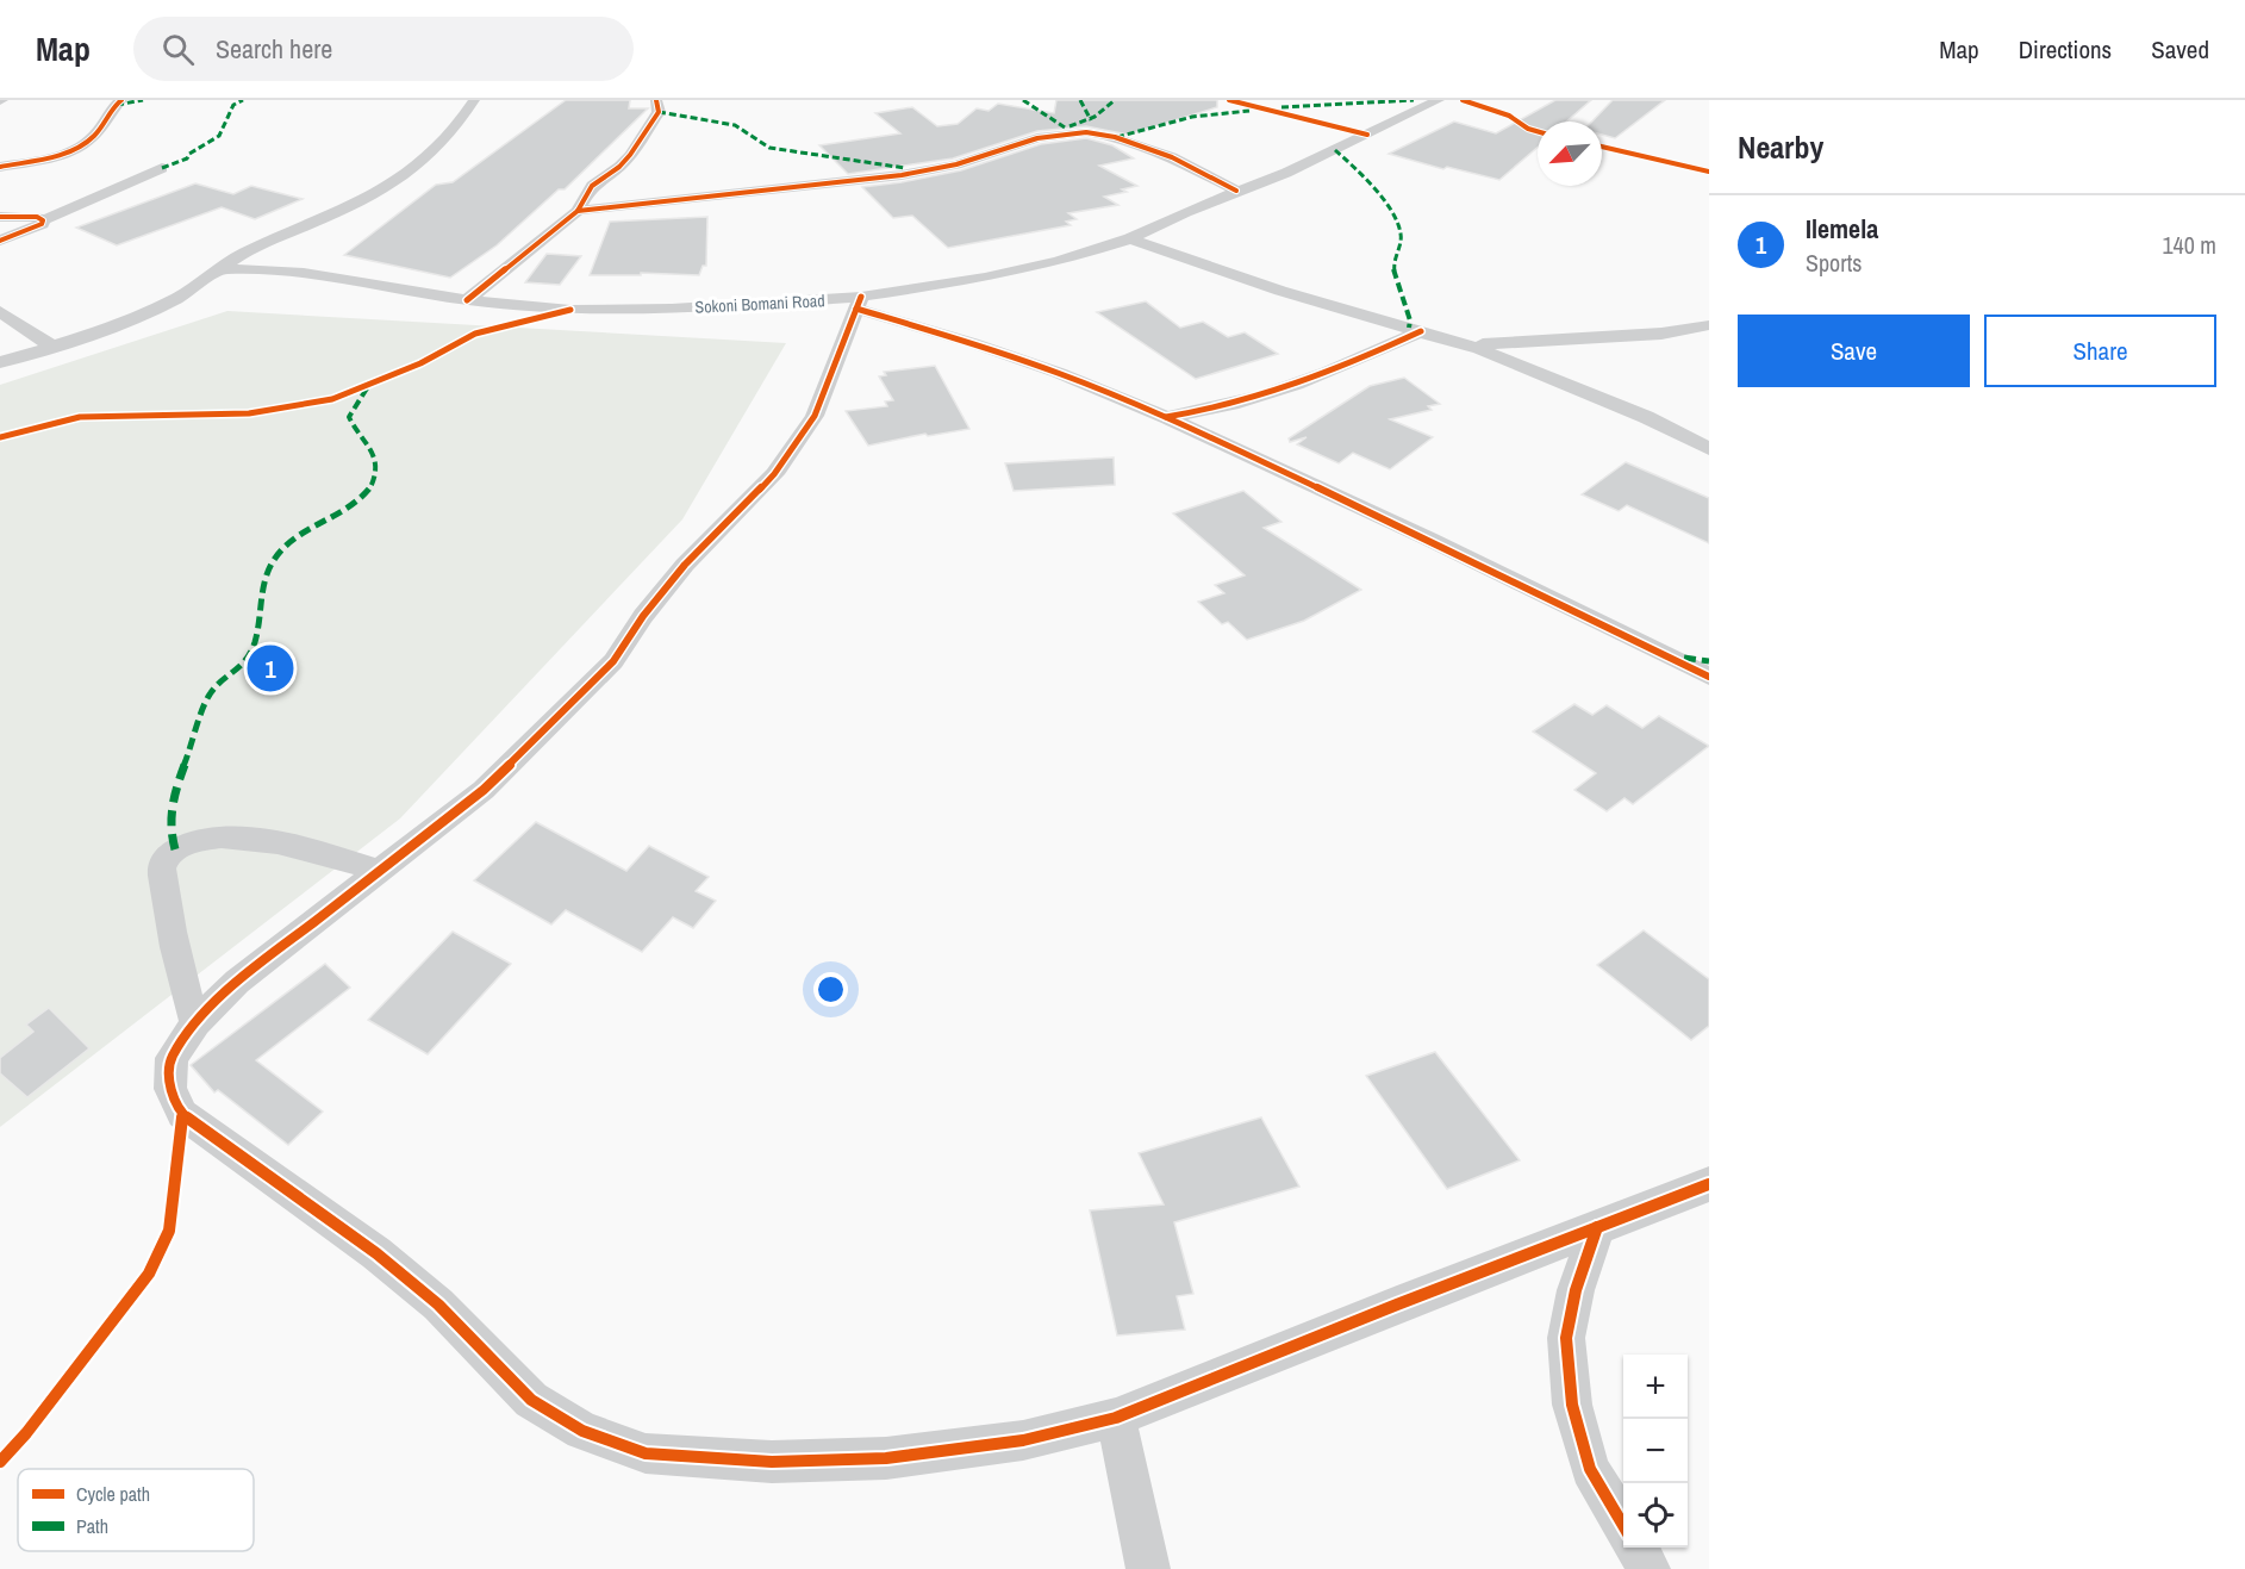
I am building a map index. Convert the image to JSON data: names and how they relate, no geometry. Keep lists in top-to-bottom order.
{
  "streets": {
    "street": ["Sokoni Bomani Road"]
  },
  "legend": ["Cycle path", "Path"],
  "north": "bottom left",
  "page": {
    "header": "Map",
    "search": "Search here",
    "nav": ["Map", "Directions", "Saved"],
    "heading": "Nearby",
    "list": [
      {
        "mark": "1",
        "name": "Ilemela",
        "note": "Sports",
        "value": "140 m"
      }
    ],
    "buttons": ["Save", "Share"],
    "pins": "1",
    "map_buttons": ["+", "−"]
  }
}
